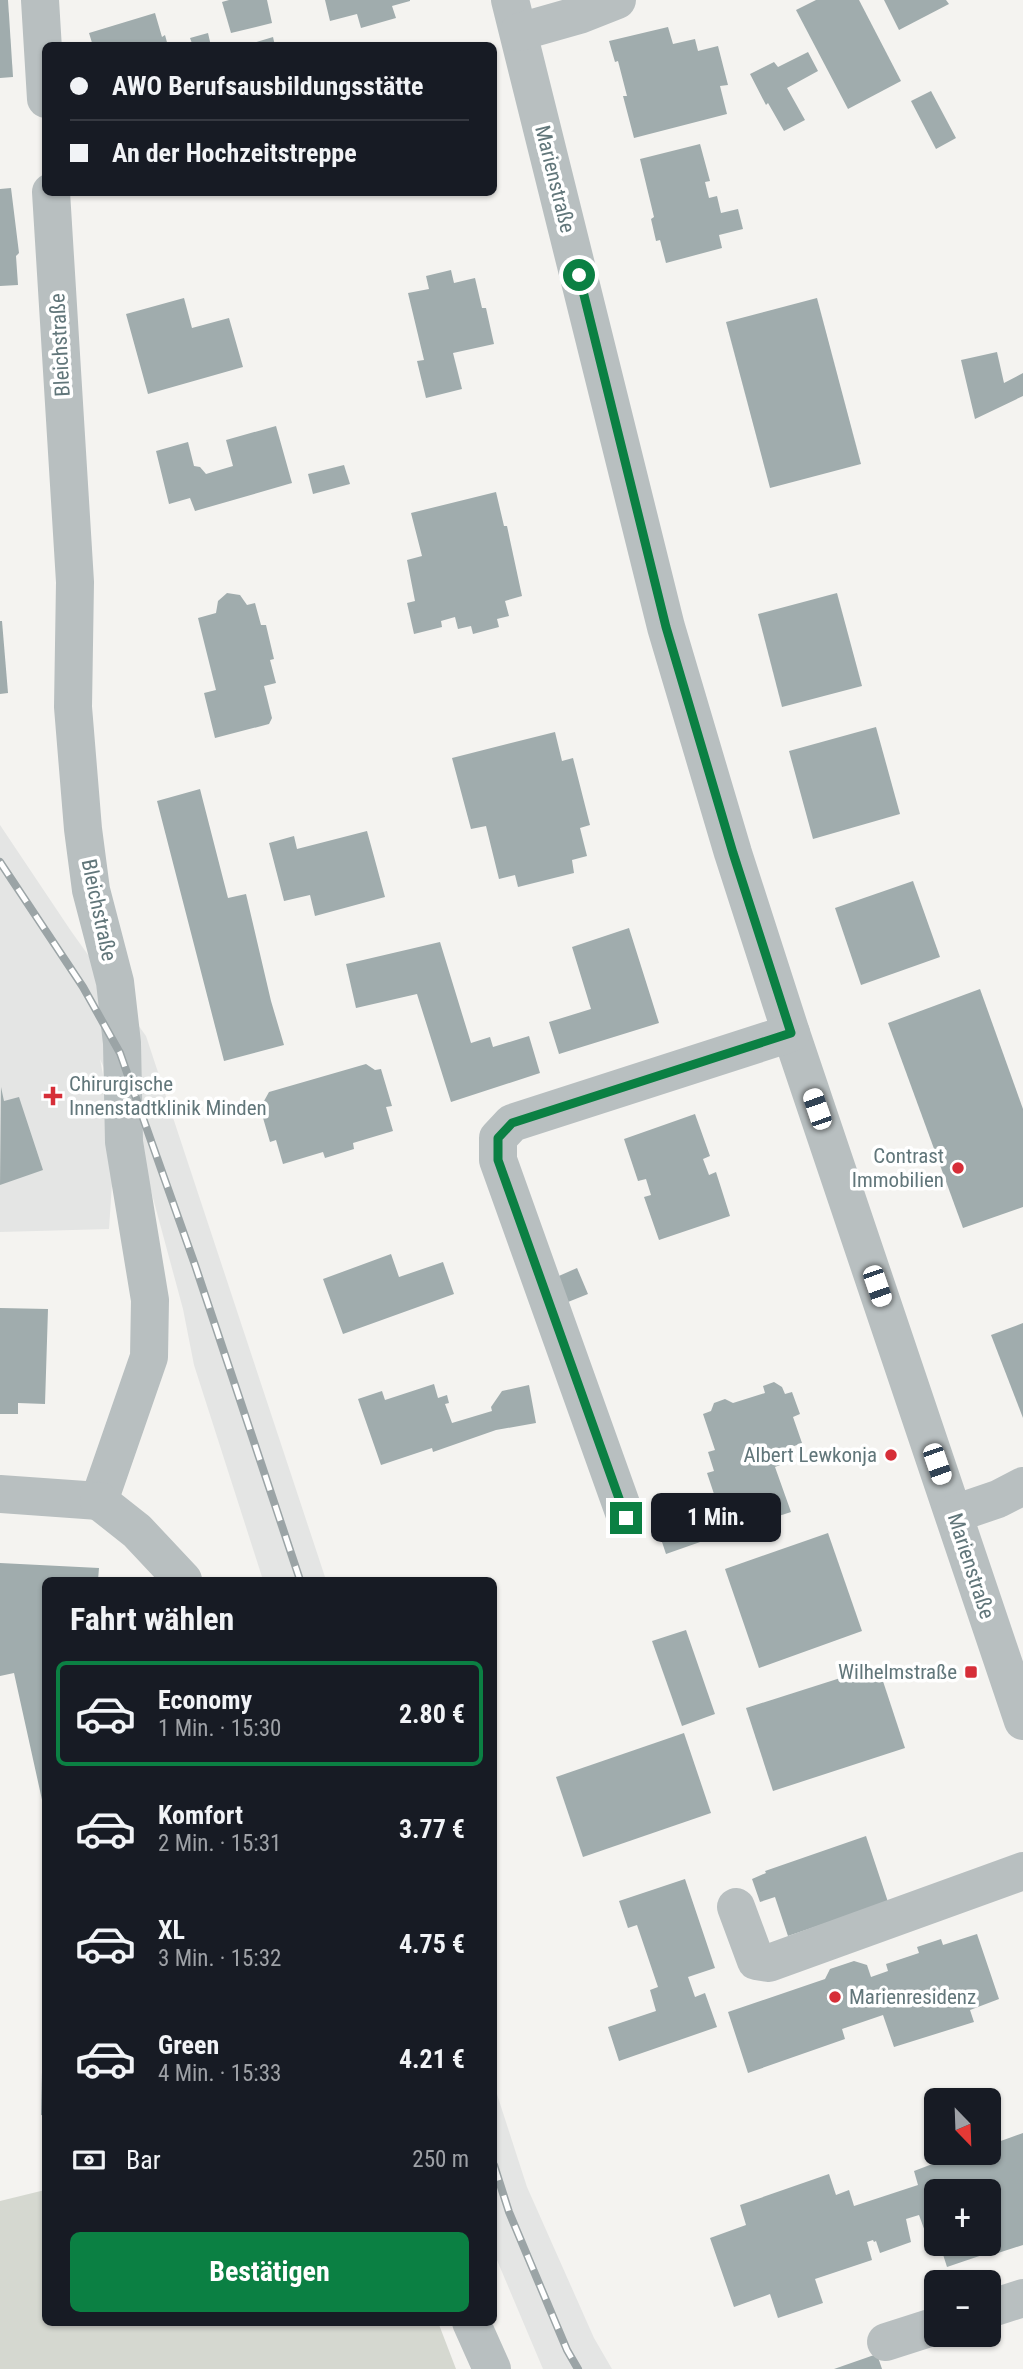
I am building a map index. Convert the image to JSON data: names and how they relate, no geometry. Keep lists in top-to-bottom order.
{
  "streets": {
    "street": ["Marienstraße", "Bleichstraße"]
  },
  "places": {
    "health": ["Chirurgische Innenstadtklinik Minden"],
    "other": ["Contrast Immobilien", "Albert Lewkonja", "Marienresidenz"],
    "transit": ["Wilhelmstraße"]
  },
  "north": "bottom right",
  "page": {
    "banner": ["AWO Berufsausbildungsstätte", "An der Hochzeitstreppe"],
    "bubble": "1 Min.",
    "heading": "Fahrt wählen",
    "list": [
      {
        "name": "Economy",
        "note": "1 Min. · 15:30",
        "value": "2.80 €"
      },
      {
        "name": "Komfort",
        "note": "2 Min. · 15:31",
        "value": "3.77 €"
      },
      {
        "name": "XL",
        "note": "3 Min. · 15:32",
        "value": "4.75 €"
      },
      {
        "name": "Green",
        "note": "4 Min. · 15:33",
        "value": "4.21 €"
      }
    ],
    "map_buttons": ["+", "−"],
    "pay": ["Bar", "250 m"],
    "buttons": "Bestätigen"
  }
}
